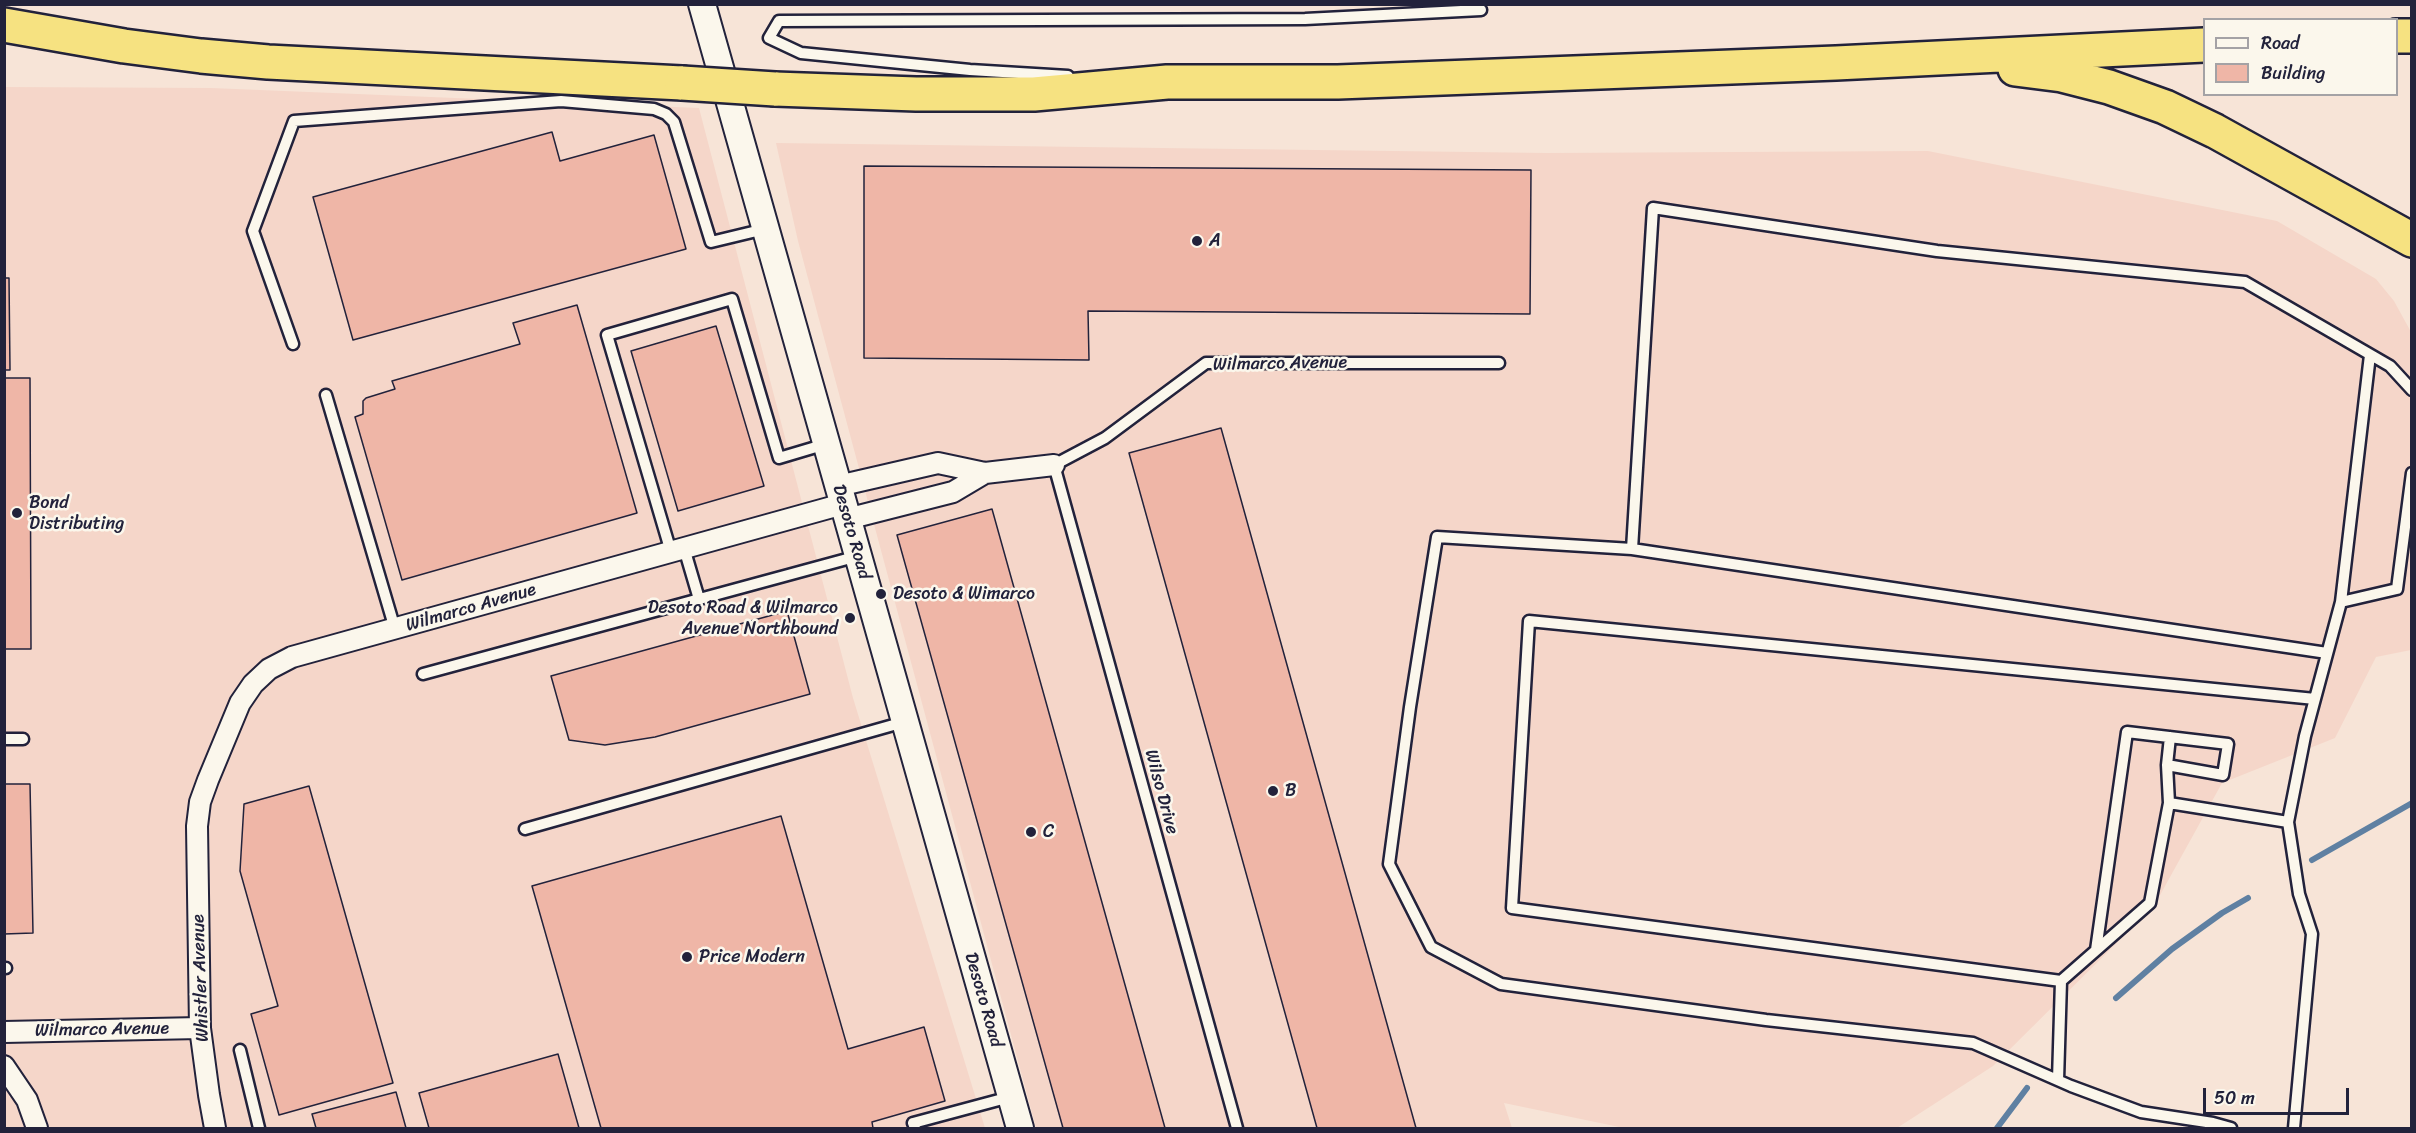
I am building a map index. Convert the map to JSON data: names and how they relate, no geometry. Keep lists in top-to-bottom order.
{
  "streets": {
    "street": ["Wilmarco Avenue", "Desoto Road", "Whistler Avenue"],
    "lane": ["Wilso Drive"]
  },
  "crossings": [
    ["Wilmarco Avenue", "Desoto Road"],
    ["Wilmarco Avenue", "Wilso Drive"],
    ["Wilmarco Avenue", "Whistler Avenue"]
  ],
  "places": [
    "A",
    "Bond Distributing",
    "Desoto & Wimarco",
    "Desoto Road & Wilmarco Avenue Northbound",
    "B",
    "C",
    "Price Modern"
  ],
  "legend": ["Road", "Building"],
  "scale_bar": "50 m"
}
